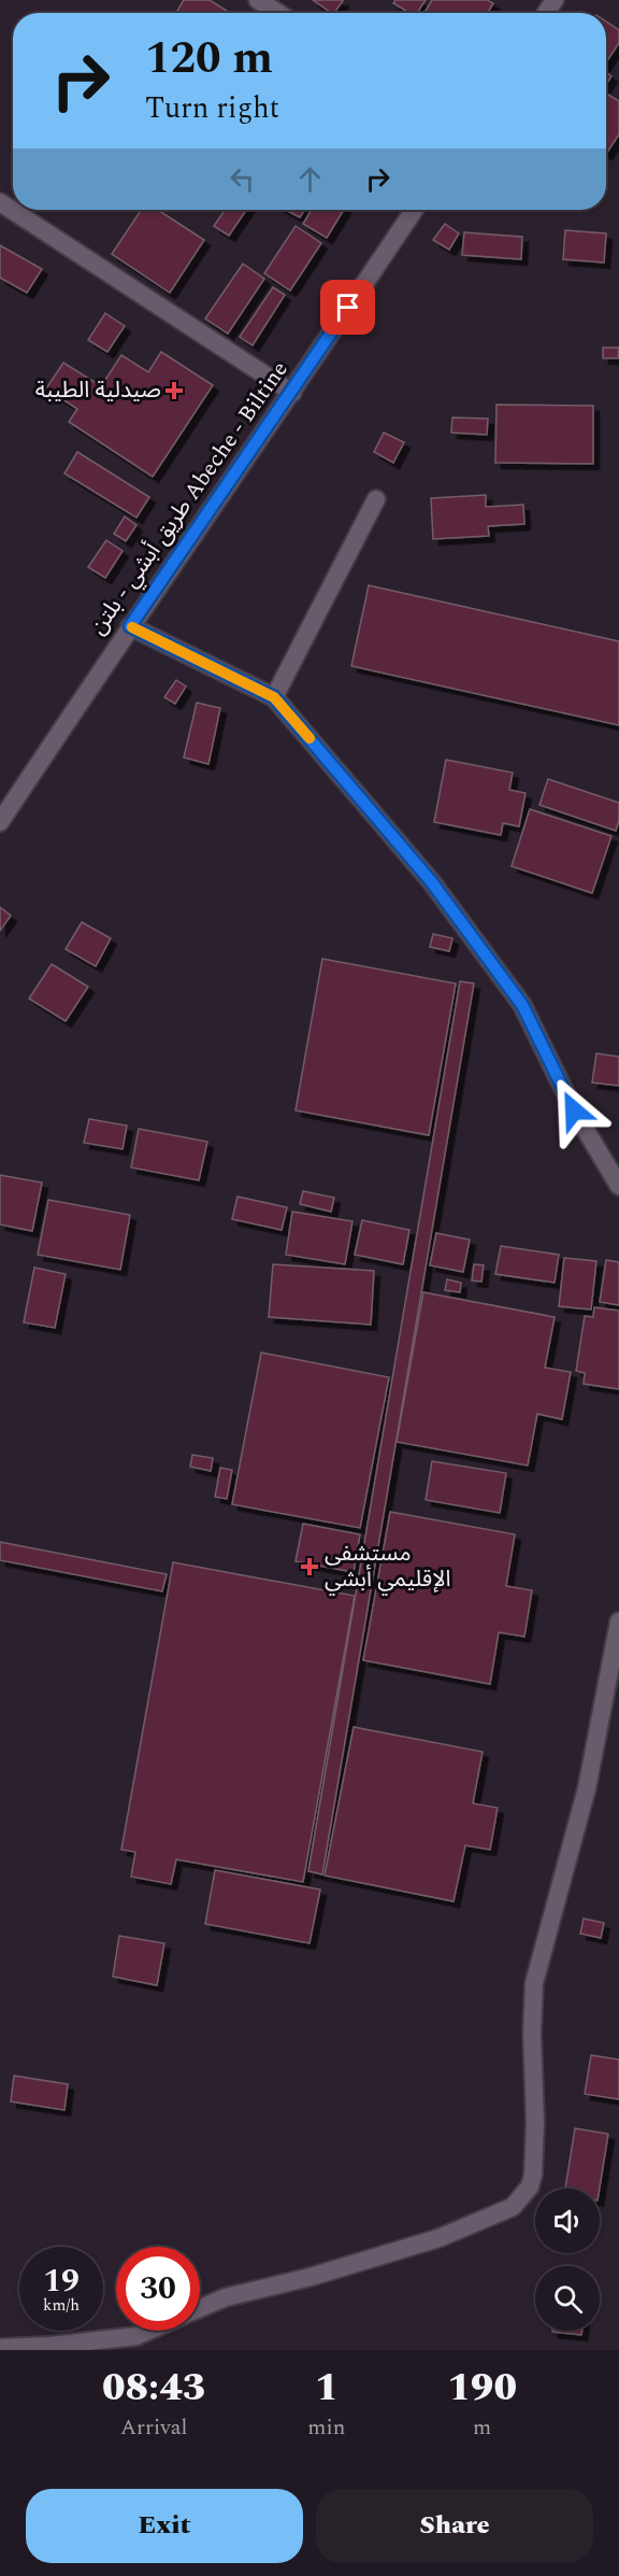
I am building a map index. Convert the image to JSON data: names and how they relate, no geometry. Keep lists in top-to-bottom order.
{
  "streets": {
    "street": ["طريق أبشي - بلتن Abeche - Biltine"]
  },
  "places": {
    "health": ["صيدلية الطيبة", "مستشفى الإقليمي أبشي"]
  },
  "page": {
    "turn": ["120 m", "Turn right"],
    "speed": "19 km/h",
    "limit": "30",
    "eta": [
      "08:43",
      "Arrival",
      "1",
      "min",
      "190",
      "m"
    ],
    "buttons": ["Exit", "Share"]
  }
}
